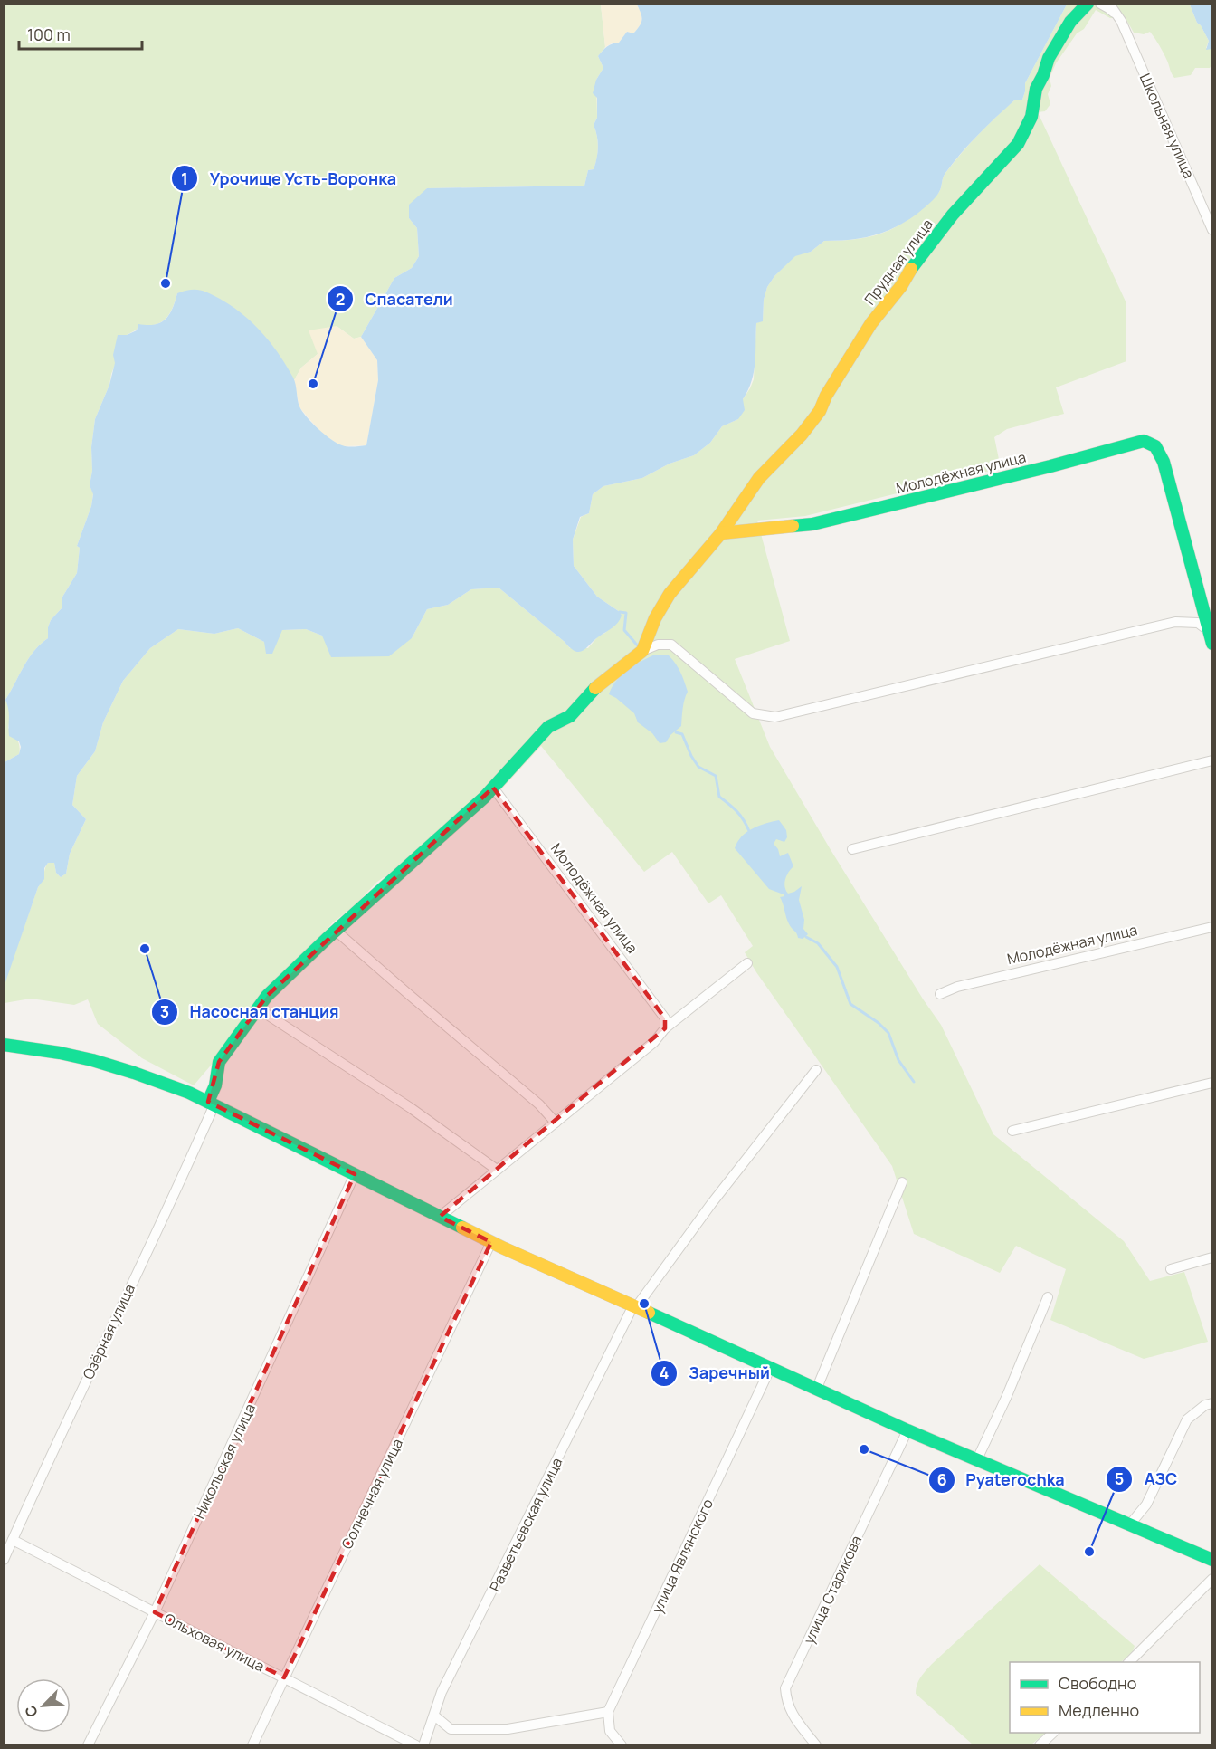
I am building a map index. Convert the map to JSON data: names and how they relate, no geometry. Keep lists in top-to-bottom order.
{
  "streets": {
    "street": [
      "Школьная улица",
      "Прудная улица",
      "Молодёжная улица",
      "Озёрная улица",
      "Никольская улица",
      "Солнечная улица",
      "Разветьевская улица",
      "улица Являнского",
      "улица Старикова",
      "Ольховая улица"
    ]
  },
  "crossings": [
    ["Прудная улица", "Молодёжная улица"],
    ["Молодёжная улица", "Озёрная улица"],
    ["Озёрная улица", "Ольховая улица"],
    ["Никольская улица", "Ольховая улица"],
    ["Солнечная улица", "Ольховая улица"]
  ],
  "places": [
    "Урочище Усть-Воронка",
    "Спасатели",
    "Насосная станция",
    "Заречный",
    "Pyaterochka",
    "АЗС"
  ],
  "legend": ["Свободно", "Медленно"],
  "scale_bar": "100 m",
  "north": "bottom left"
}
